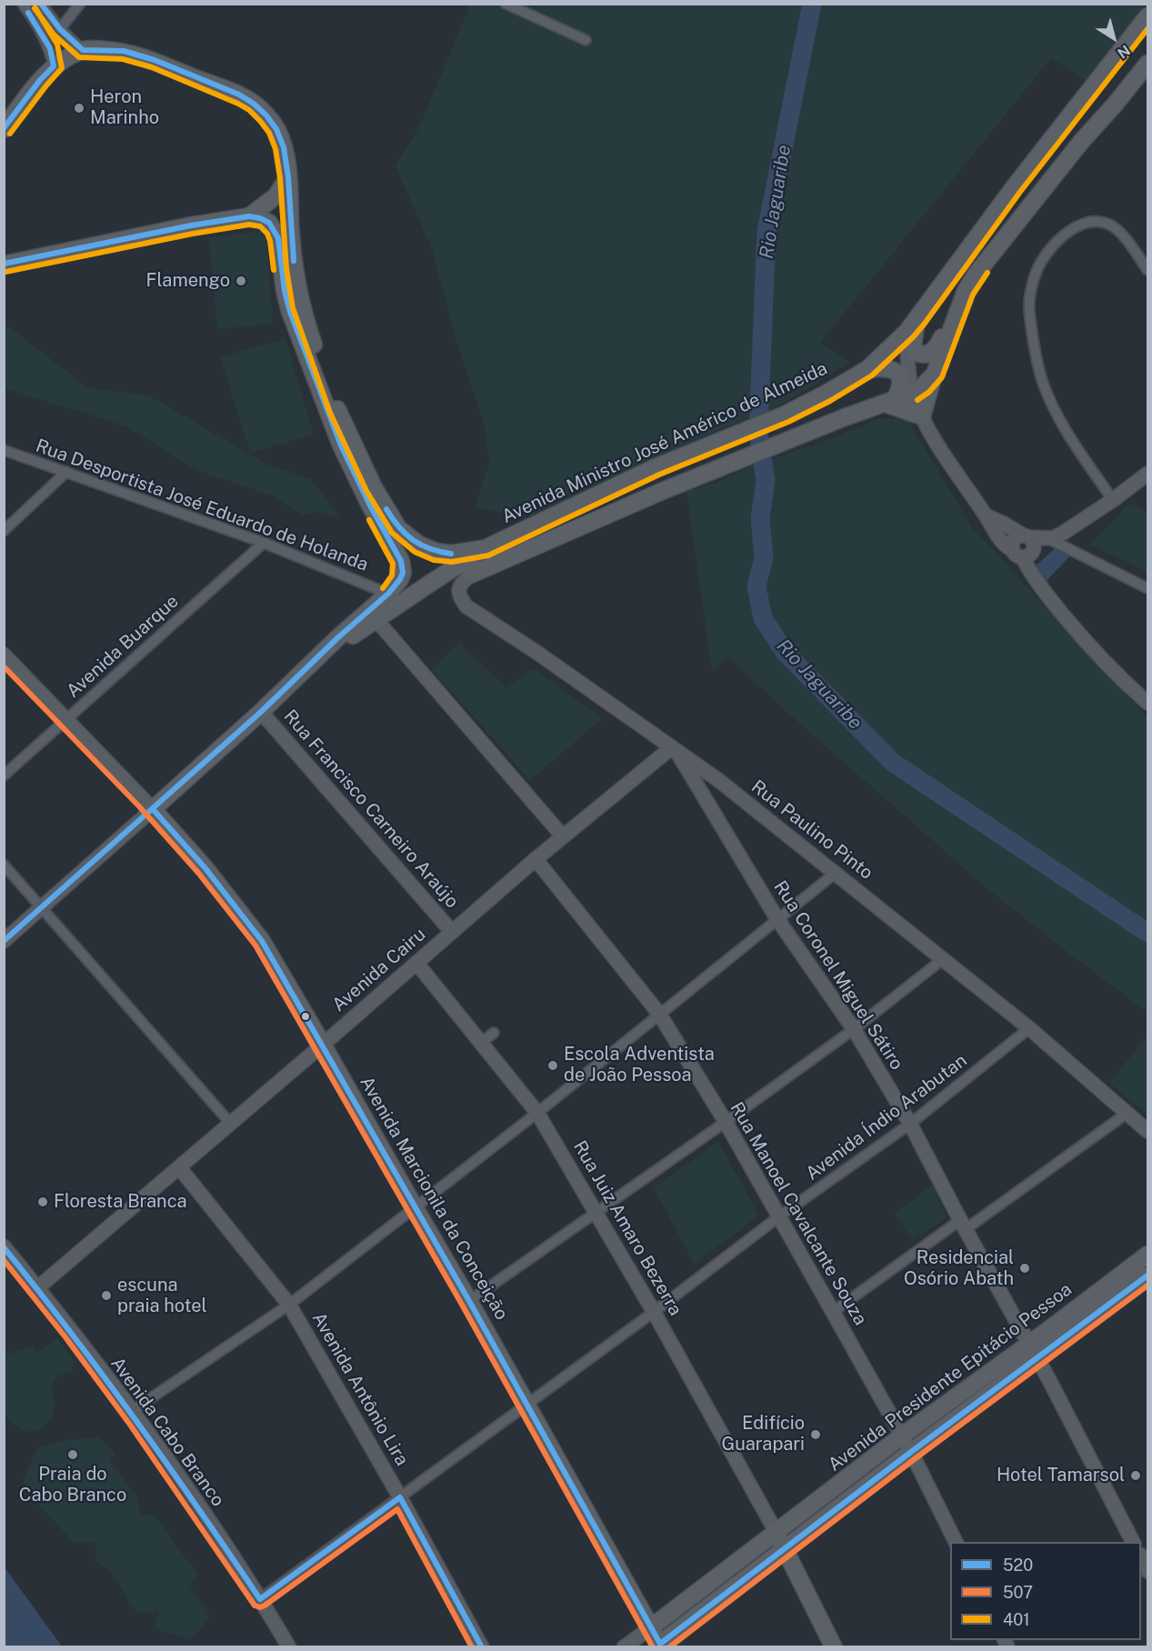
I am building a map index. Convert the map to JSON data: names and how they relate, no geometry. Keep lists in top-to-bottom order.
{
  "streets": {
    "main road": [
      "Avenida Ministro José Américo de Almeida",
      "Rua Francisco Carneiro Araújo",
      "Rua Paulino Pinto",
      "Avenida Cairu",
      "Rua Coronel Miguel Sátiro",
      "Avenida Marcionila da Conceição",
      "Rua Manoel Cavalcante Souza",
      "Rua Juiz Amaro Bezerra",
      "Avenida Presidente Epitácio Pessoa",
      "Avenida Antônio Lira",
      "Avenida Cabo Branco"
    ],
    "street": ["Rua Desportista José Eduardo de Holanda", "Avenida Buarque", "Avenida Índio Arabutan"]
  },
  "crossings": [
    ["Rua Desportista José Eduardo de Holanda", "Avenida Buarque"],
    ["Rua Francisco Carneiro Araújo", "Avenida Cairu"],
    ["Rua Paulino Pinto", "Avenida Cairu"],
    ["Rua Paulino Pinto", "Rua Coronel Miguel Sátiro"],
    ["Rua Paulino Pinto", "Avenida Índio Arabutan"],
    ["Avenida Cairu", "Rua Coronel Miguel Sátiro"],
    ["Avenida Cairu", "Avenida Marcionila da Conceição"],
    ["Avenida Cairu", "Rua Manoel Cavalcante Souza"],
    ["Avenida Cairu", "Rua Juiz Amaro Bezerra"],
    ["Avenida Cairu", "Avenida Antônio Lira"],
    ["Avenida Cairu", "Avenida Cabo Branco"],
    ["Rua Coronel Miguel Sátiro", "Avenida Índio Arabutan"],
    ["Rua Coronel Miguel Sátiro", "Avenida Presidente Epitácio Pessoa"],
    ["Avenida Índio Arabutan", "Avenida Marcionila da Conceição"],
    ["Avenida Índio Arabutan", "Rua Manoel Cavalcante Souza"],
    ["Avenida Índio Arabutan", "Rua Juiz Amaro Bezerra"],
    ["Avenida Índio Arabutan", "Avenida Antônio Lira"],
    ["Avenida Índio Arabutan", "Avenida Cabo Branco"],
    ["Avenida Marcionila da Conceição", "Avenida Presidente Epitácio Pessoa"],
    ["Rua Manoel Cavalcante Souza", "Avenida Presidente Epitácio Pessoa"],
    ["Rua Juiz Amaro Bezerra", "Avenida Presidente Epitácio Pessoa"]
  ],
  "water": ["Rio Jaguaribe"],
  "places": [
    "Heron Marinho",
    "Flamengo",
    "Escola Adventista de João Pessoa",
    "Floresta Branca",
    "Residencial Osório Abath",
    "escuna praia hotel",
    "Edifício Guarapari",
    "Praia do Cabo Branco",
    "Hotel Tamarsol"
  ],
  "lines": ["transit line 520", "transit line 401", "transit line 507"],
  "legend": ["520", "507", "401"],
  "north": "bottom right"
}
